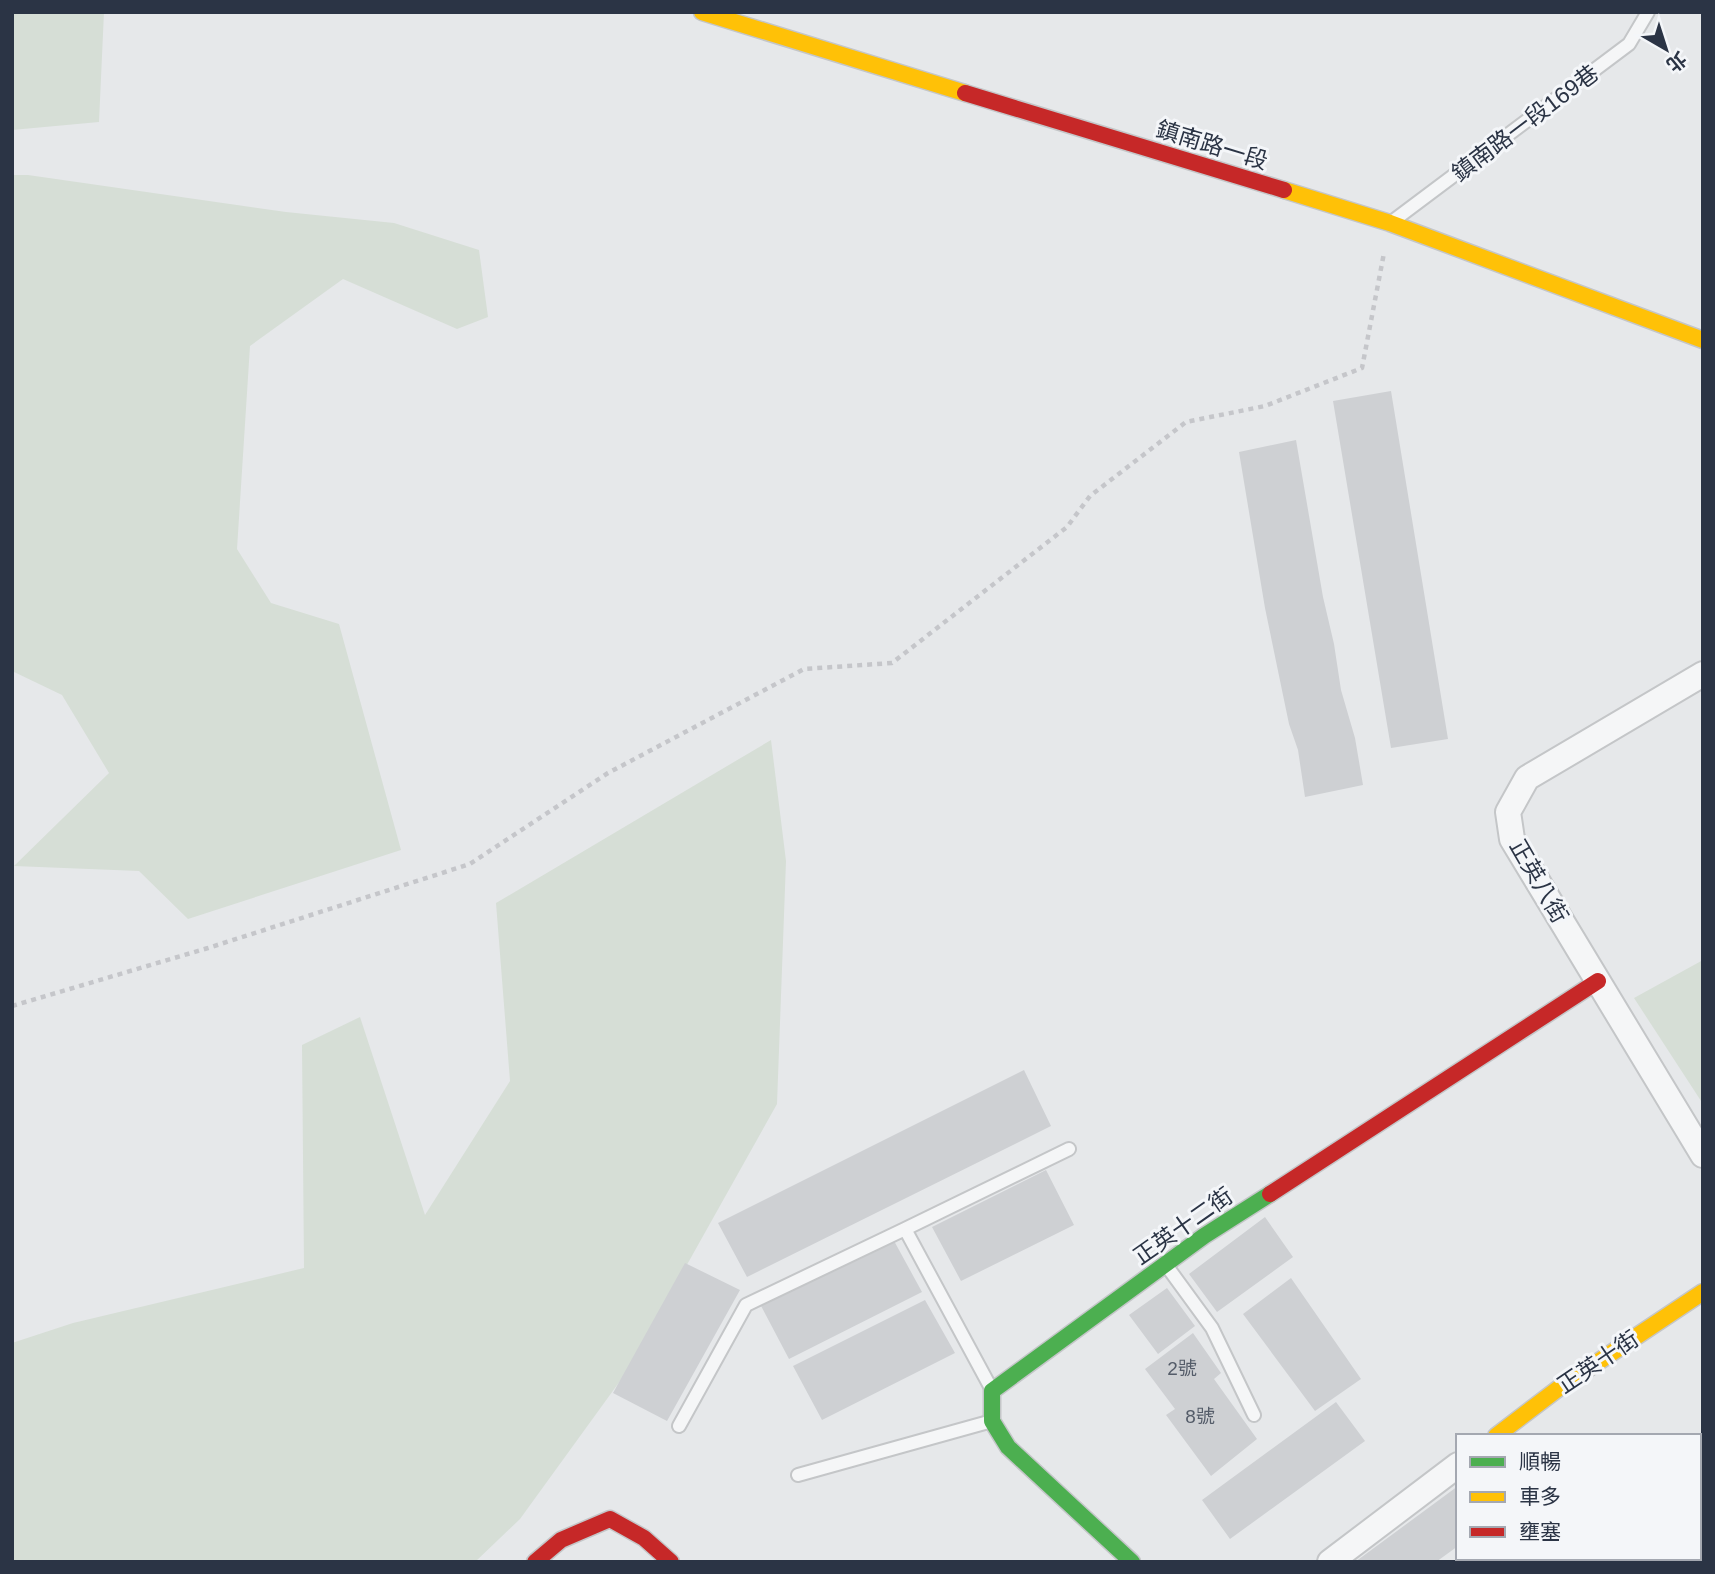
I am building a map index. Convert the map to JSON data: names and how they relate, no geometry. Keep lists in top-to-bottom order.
{
  "streets": {
    "street": [
      "鎮南路一段",
      "正英八街",
      "正英十二街",
      "正英十街"
    ],
    "lane": ["鎮南路一段169巷"]
  },
  "crossings": [
    ["鎮南路一段169巷", "鎮南路一段"],
    ["正英八街", "正英十二街"]
  ],
  "house_numbers": ["2號", "8號"],
  "legend": ["順暢", "車多", "壅塞"],
  "north": "bottom right"
}
